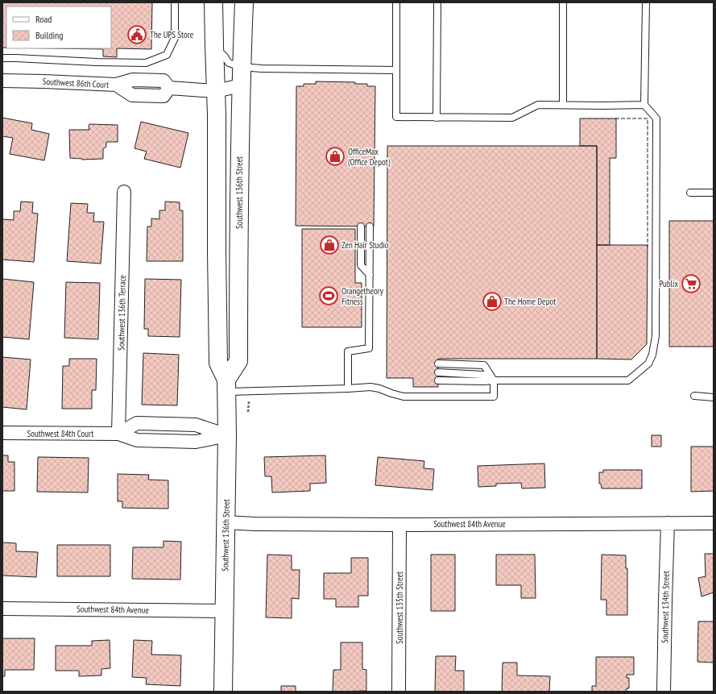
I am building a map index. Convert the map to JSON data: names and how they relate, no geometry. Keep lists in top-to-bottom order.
{
  "streets": {
    "street": [
      "Southwest 86th Court",
      "Southwest 136th Street",
      "Southwest 136th Terrace",
      "Southwest 84th Court",
      "Southwest 84th Avenue",
      "Southwest 134th Street",
      "Southwest 135th Street"
    ]
  },
  "crossings": [
    ["Southwest 86th Court", "Southwest 136th Street"],
    ["Southwest 136th Street", "Southwest 84th Court"],
    ["Southwest 136th Street", "Southwest 84th Avenue"],
    ["Southwest 136th Terrace", "Southwest 84th Court"],
    ["Southwest 84th Avenue", "Southwest 134th Street"],
    ["Southwest 84th Avenue", "Southwest 135th Street"]
  ],
  "places": {
    "public building": ["The UPS Store"],
    "shop": ["OfficeMax (Office Depot)", "Zen Hair Studio", "The Home Depot"],
    "supermarket": ["Publix"],
    "sports": ["Orangetheory Fitness"]
  },
  "legend": ["Road", "Building"]
}
